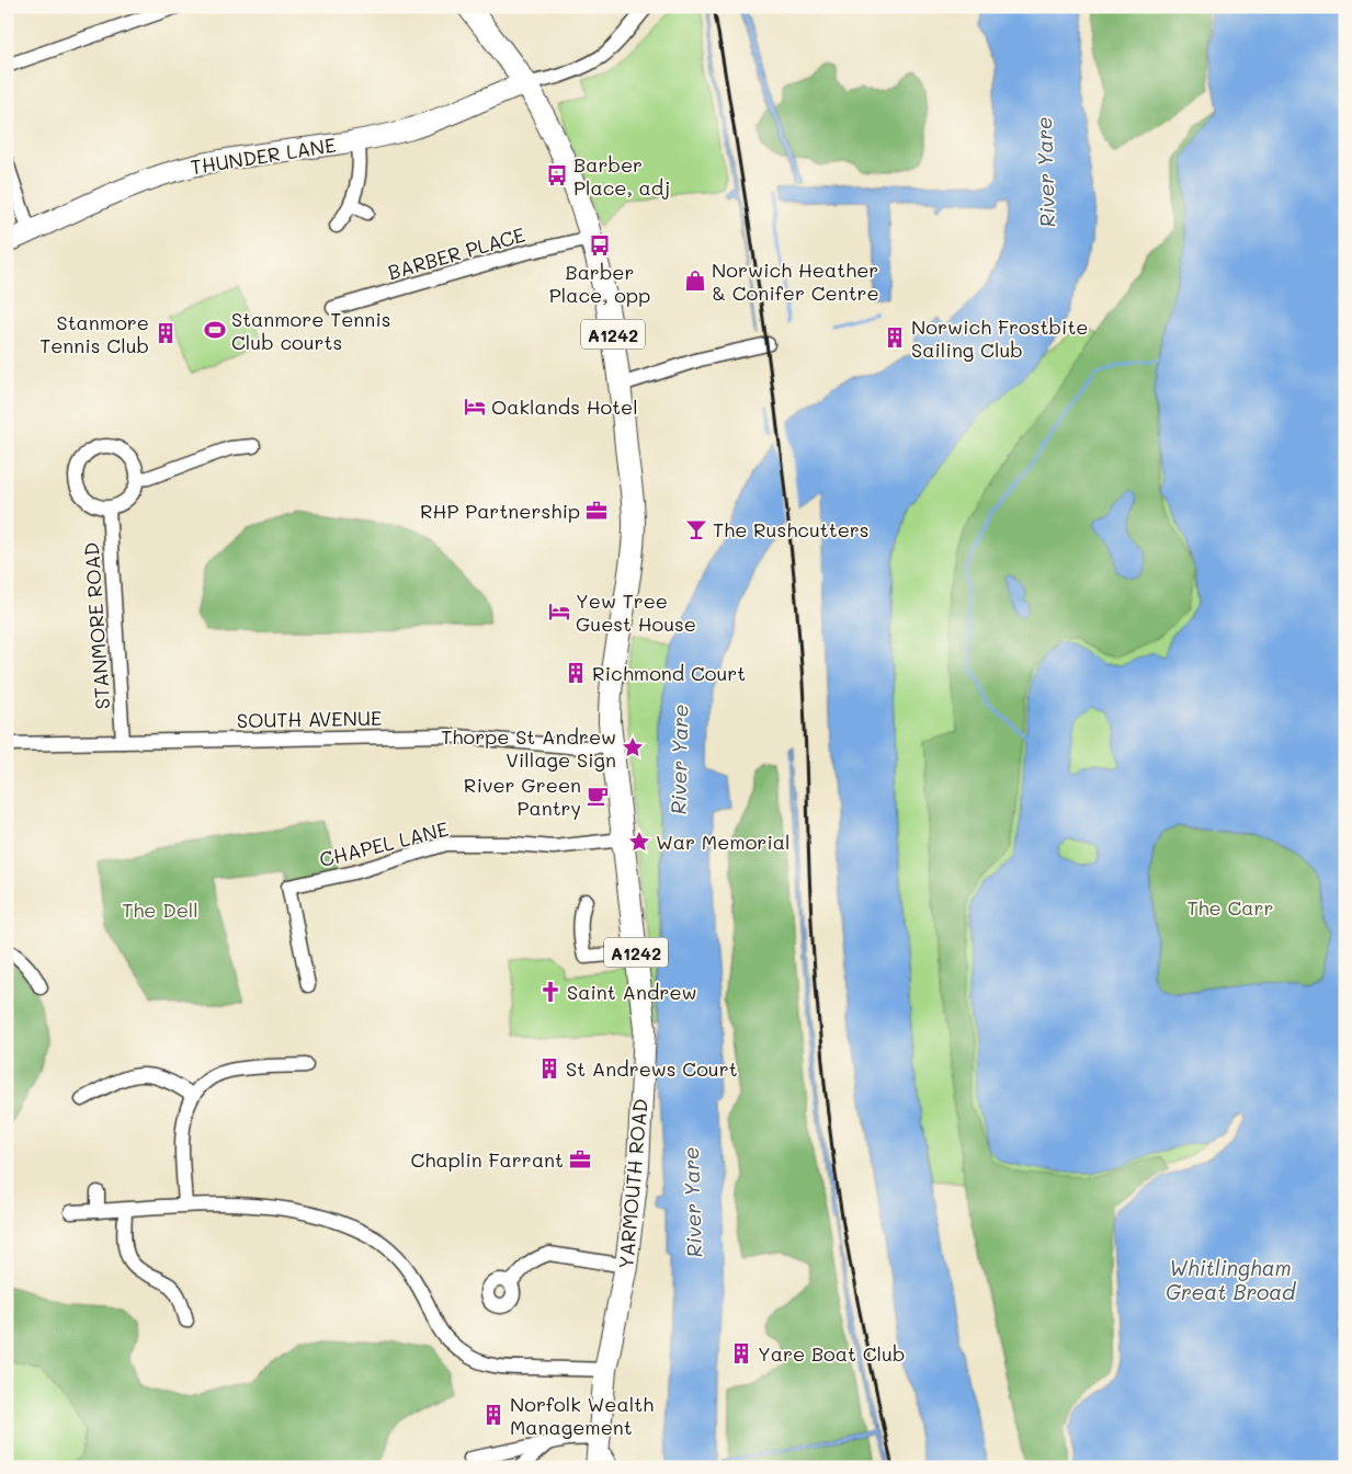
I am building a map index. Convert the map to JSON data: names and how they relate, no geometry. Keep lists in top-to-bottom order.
{
  "streets": {
    "main road": ["A1242", "YARMOUTH ROAD"],
    "street": [
      "THUNDER LANE",
      "BARBER PLACE",
      "STANMORE ROAD",
      "SOUTH AVENUE",
      "CHAPEL LANE"
    ]
  },
  "crossings": [
    ["THUNDER LANE", "YARMOUTH ROAD"],
    ["BARBER PLACE", "YARMOUTH ROAD"],
    ["STANMORE ROAD", "SOUTH AVENUE"],
    ["SOUTH AVENUE", "YARMOUTH ROAD"],
    ["CHAPEL LANE", "YARMOUTH ROAD"]
  ],
  "water": ["River Yare", "Whitlingham Great Broad"],
  "parks": ["The Carr", "The Dell"],
  "places": {
    "bus stop": ["Barber Place, adj", "Barber Place, opp"],
    "shop": ["Norwich Heather & Conifer Centre"],
    "sports": ["Stanmore Tennis Club courts"],
    "building": [
      "Stanmore Tennis Club",
      "Norwich Frostbite Sailing Club",
      "Richmond Court",
      "St Andrews Court",
      "Yare Boat Club",
      "Norfolk Wealth Management"
    ],
    "hotel": ["Oaklands Hotel", "Yew Tree Guest House"],
    "office": ["RHP Partnership", "Chaplin Farrant"],
    "bar": ["The Rushcutters"],
    "place": ["Thorpe St Andrew Village Sign", "War Memorial"],
    "cafe": ["River Green Pantry"],
    "church": ["Saint Andrew"]
  }
}
